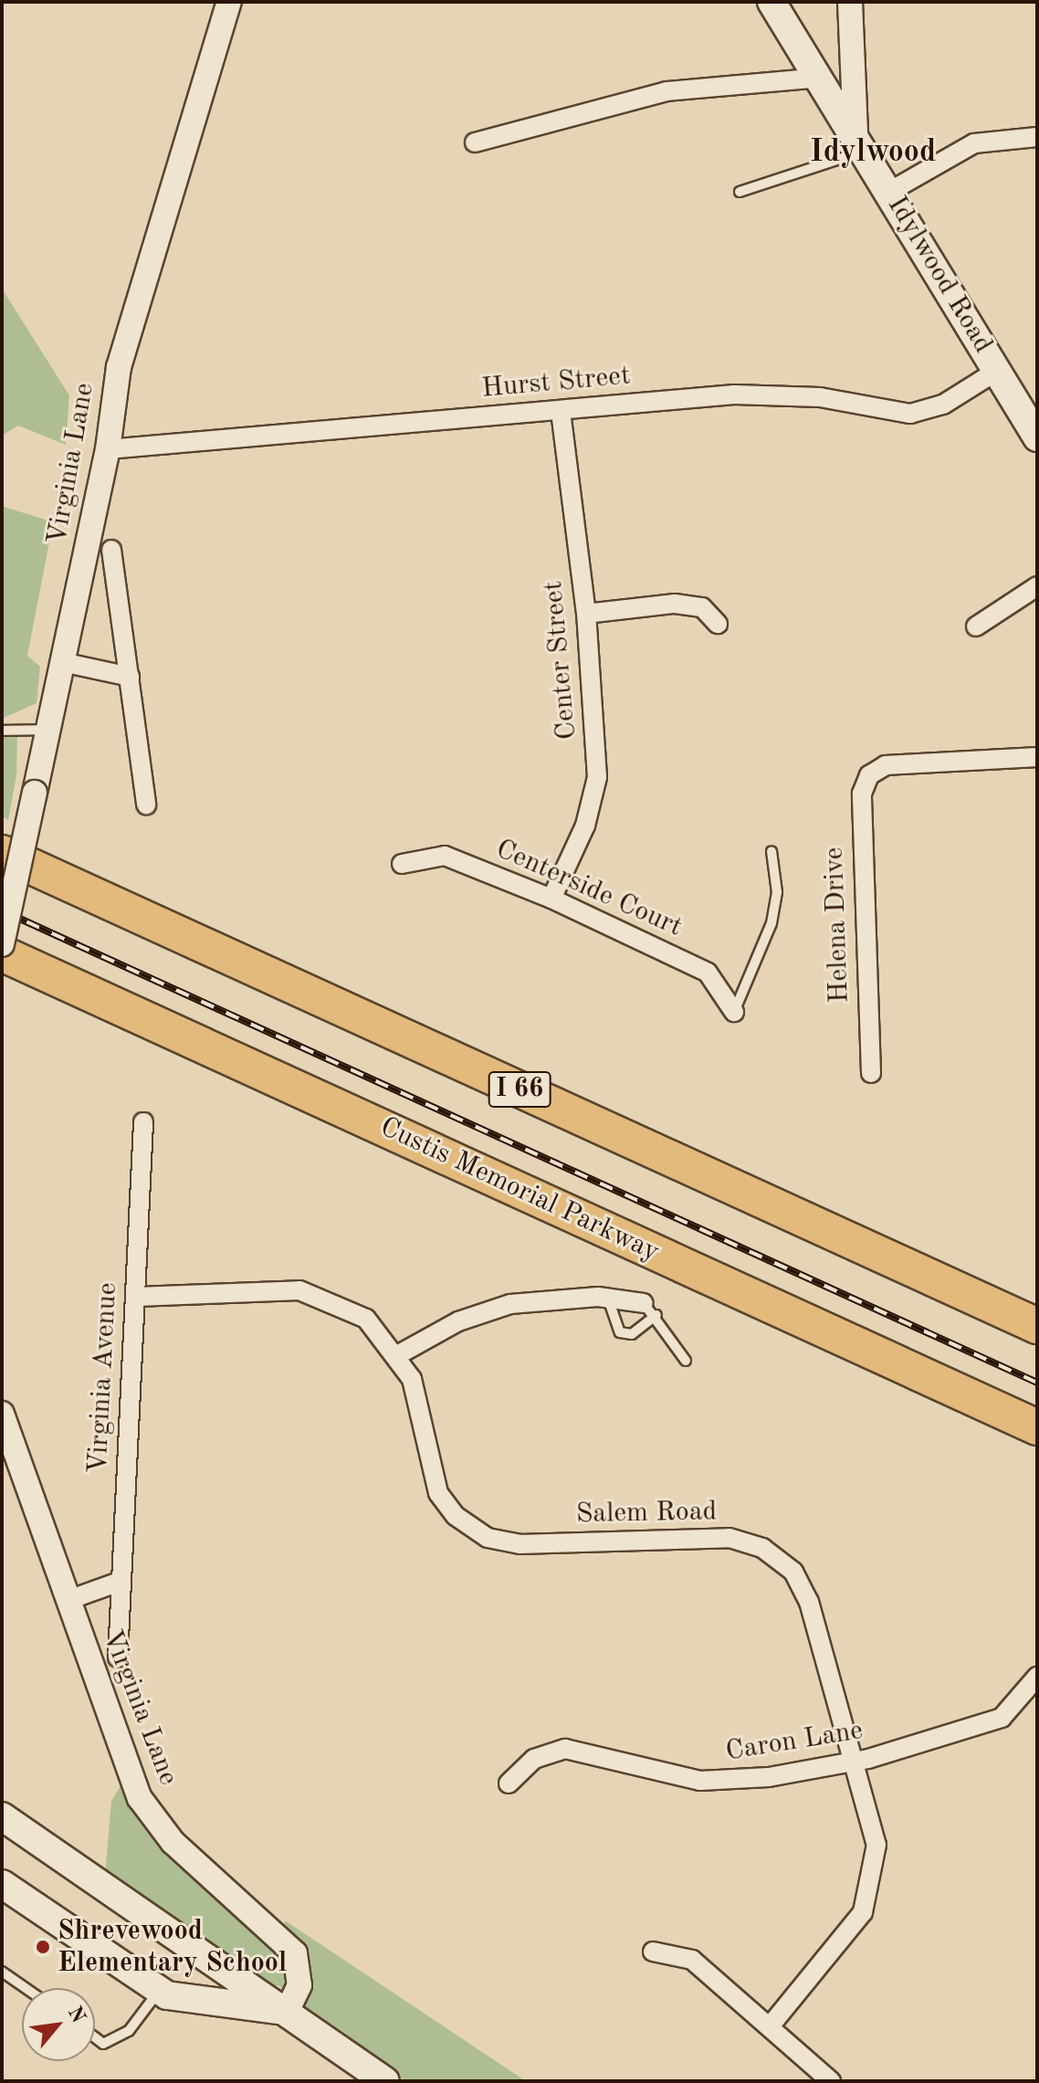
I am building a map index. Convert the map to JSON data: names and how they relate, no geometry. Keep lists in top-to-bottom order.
{
  "streets": {
    "highway": ["I 66", "Custis Memorial Parkway"],
    "main road": ["Idylwood Road"],
    "street": [
      "Hurst Street",
      "Virginia Lane",
      "Center Street",
      "Centerside Court",
      "Helena Drive",
      "Virginia Avenue",
      "Salem Road",
      "Caron Lane"
    ]
  },
  "crossings": [
    ["Idylwood Road", "Hurst Street"],
    ["Hurst Street", "Virginia Lane"],
    ["Hurst Street", "Center Street"],
    ["Center Street", "Centerside Court"],
    ["Virginia Avenue", "Salem Road"],
    ["Salem Road", "Caron Lane"]
  ],
  "districts": ["Idylwood"],
  "places": ["Shrevewood Elementary School"],
  "north": "top right"
}
